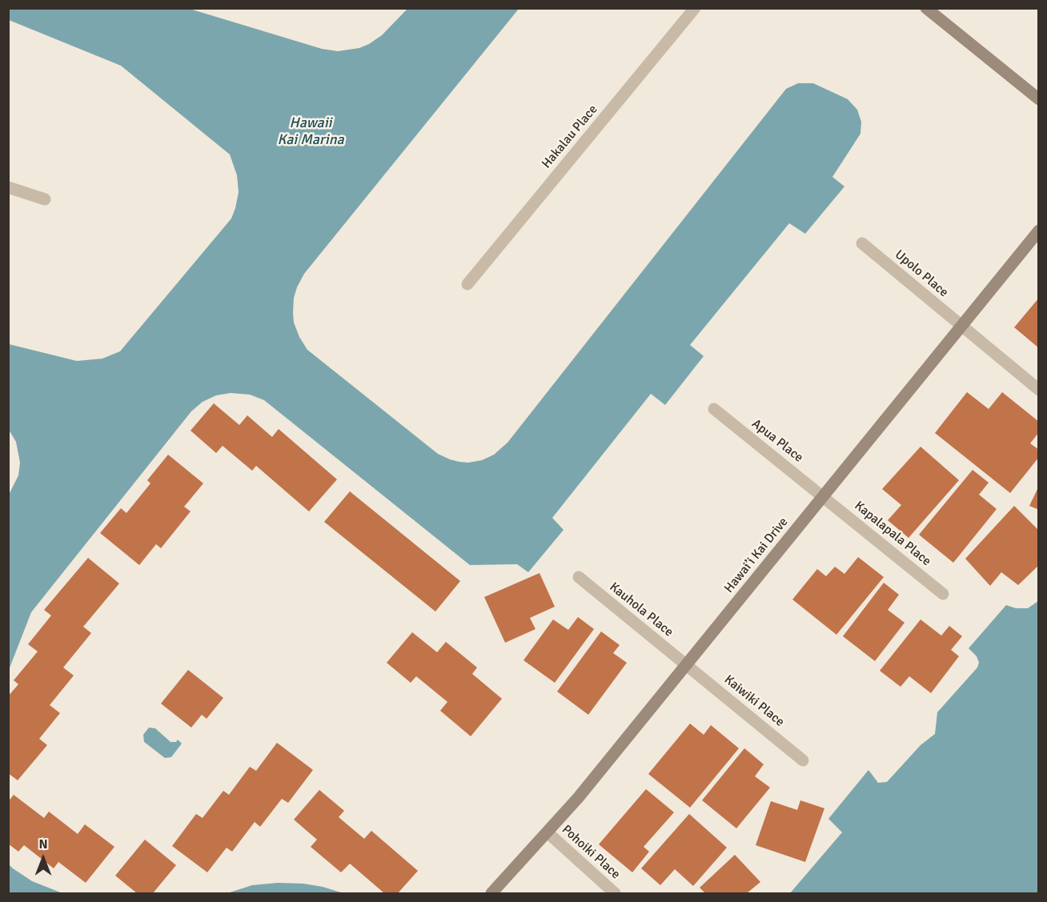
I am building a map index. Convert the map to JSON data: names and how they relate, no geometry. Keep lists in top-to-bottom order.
{
  "streets": {
    "main road": ["Hawai’i Kai Drive"],
    "street": [
      "Hakalau Place",
      "Upolo Place",
      "Apua Place",
      "Kapalapala Place",
      "Kauhola Place",
      "Kaiwiki Place",
      "Pohoiki Place"
    ]
  },
  "crossings": [
    ["Upolo Place", "Hawai’i Kai Drive"],
    ["Apua Place", "Kapalapala Place"],
    ["Apua Place", "Hawai’i Kai Drive"],
    ["Kapalapala Place", "Hawai’i Kai Drive"],
    ["Hawai’i Kai Drive", "Kauhola Place"],
    ["Hawai’i Kai Drive", "Kaiwiki Place"],
    ["Hawai’i Kai Drive", "Pohoiki Place"],
    ["Kauhola Place", "Kaiwiki Place"]
  ],
  "water": ["Hawaii Kai Marina"],
  "north": "top"
}
